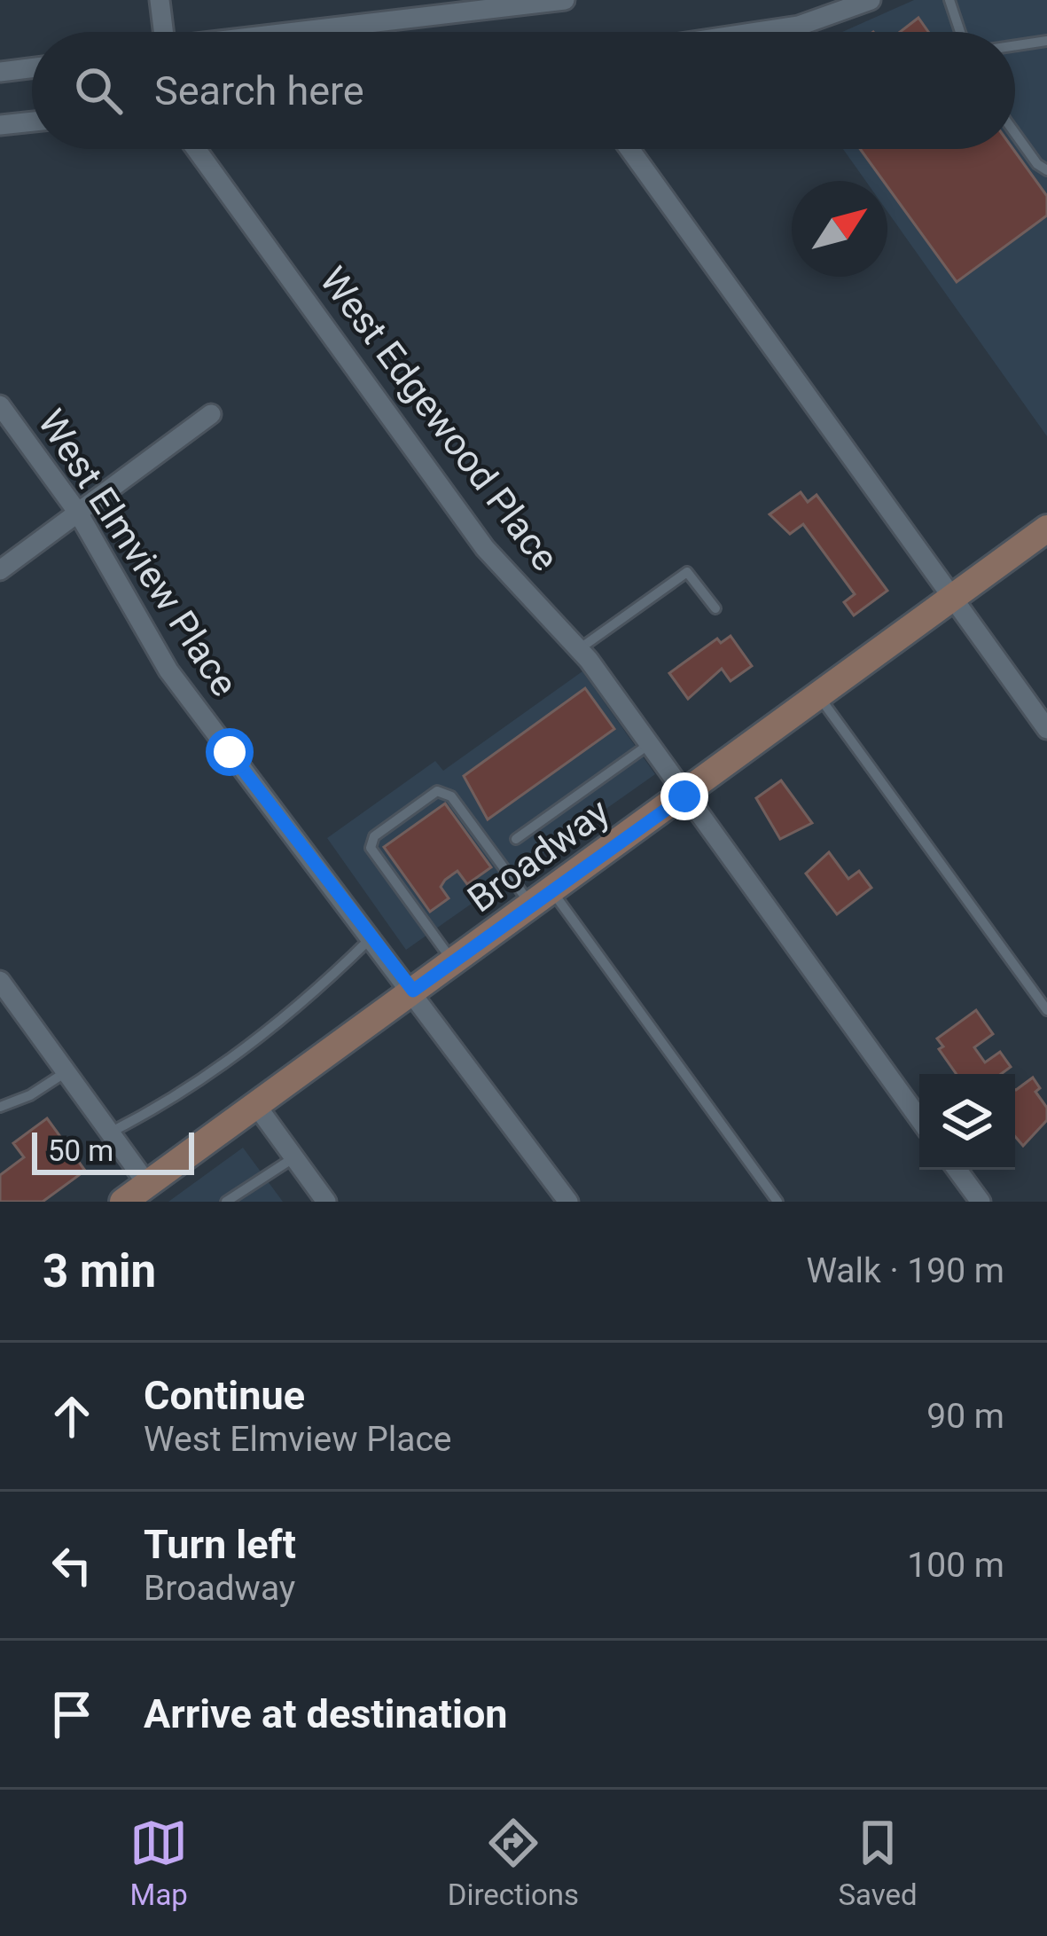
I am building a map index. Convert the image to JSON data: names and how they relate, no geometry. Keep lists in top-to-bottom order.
{
  "streets": {
    "main road": ["Broadway"],
    "street": ["West Edgewood Place", "West Elmview Place"]
  },
  "crossings": [
    ["West Edgewood Place", "Broadway"],
    ["West Elmview Place", "Broadway"]
  ],
  "scale_bar": "50 m",
  "north": "top right",
  "page": {
    "search": "Search here",
    "scale": "50 m",
    "heading": ["3 min", "Walk · 190 m"],
    "list": [
      ["Continue", "West Elmview Place", "90 m"],
      ["Turn left", "Broadway", "100 m"],
      "Arrive at destination"
    ],
    "nav": ["Map", "Directions", "Saved"]
  }
}
